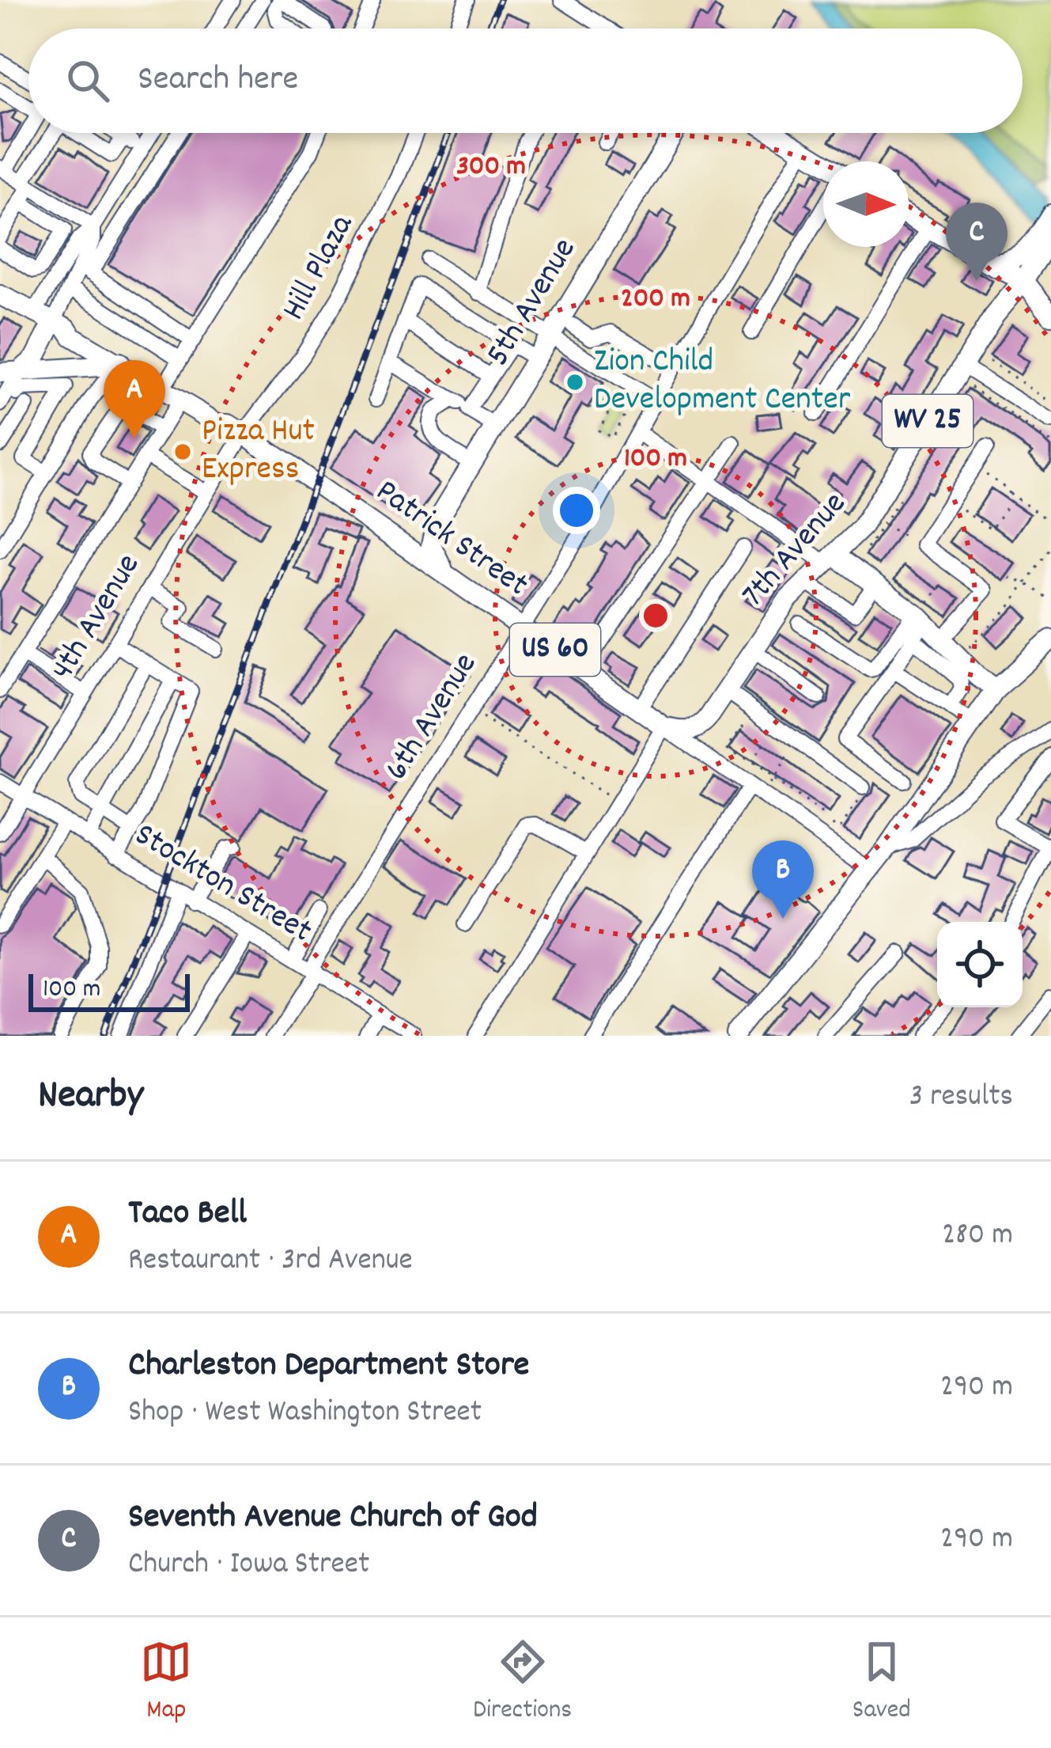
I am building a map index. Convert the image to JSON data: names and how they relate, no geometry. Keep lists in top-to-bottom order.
{
  "streets": {
    "main road": [
      "5th Avenue",
      "WV 25",
      "Patrick Street",
      "7th Avenue",
      "US 60"
    ],
    "street": [
      "Hill Plaza",
      "4th Avenue",
      "6th Avenue",
      "Stockton Street"
    ]
  },
  "crossings": [
    ["Hill Plaza", "Patrick Street"],
    ["Hill Plaza", "4th Avenue"],
    ["Patrick Street", "4th Avenue"],
    ["Patrick Street", "6th Avenue"],
    ["4th Avenue", "Stockton Street"],
    ["6th Avenue", "Stockton Street"]
  ],
  "places": ["Zion Child Development Center", "Pizza Hut Express"],
  "scale_bar": "100 m",
  "north": "right",
  "page": {
    "search": "Search here",
    "pins": ["C", "A", "B"],
    "scale": "100 m",
    "heading": ["Nearby", "3 results"],
    "list": [
      {
        "mark": "A",
        "name": "Taco Bell",
        "note": "Restaurant · 3rd Avenue",
        "value": "280 m"
      },
      {
        "mark": "B",
        "name": "Charleston Department Store",
        "note": "Shop · West Washington Street",
        "value": "290 m"
      },
      {
        "mark": "C",
        "name": "Seventh Avenue Church of God",
        "note": "Church · Iowa Street",
        "value": "290 m"
      }
    ],
    "nav": ["Map", "Directions", "Saved"]
  },
  "rings": ["300 m", "200 m", "100 m"]
}
